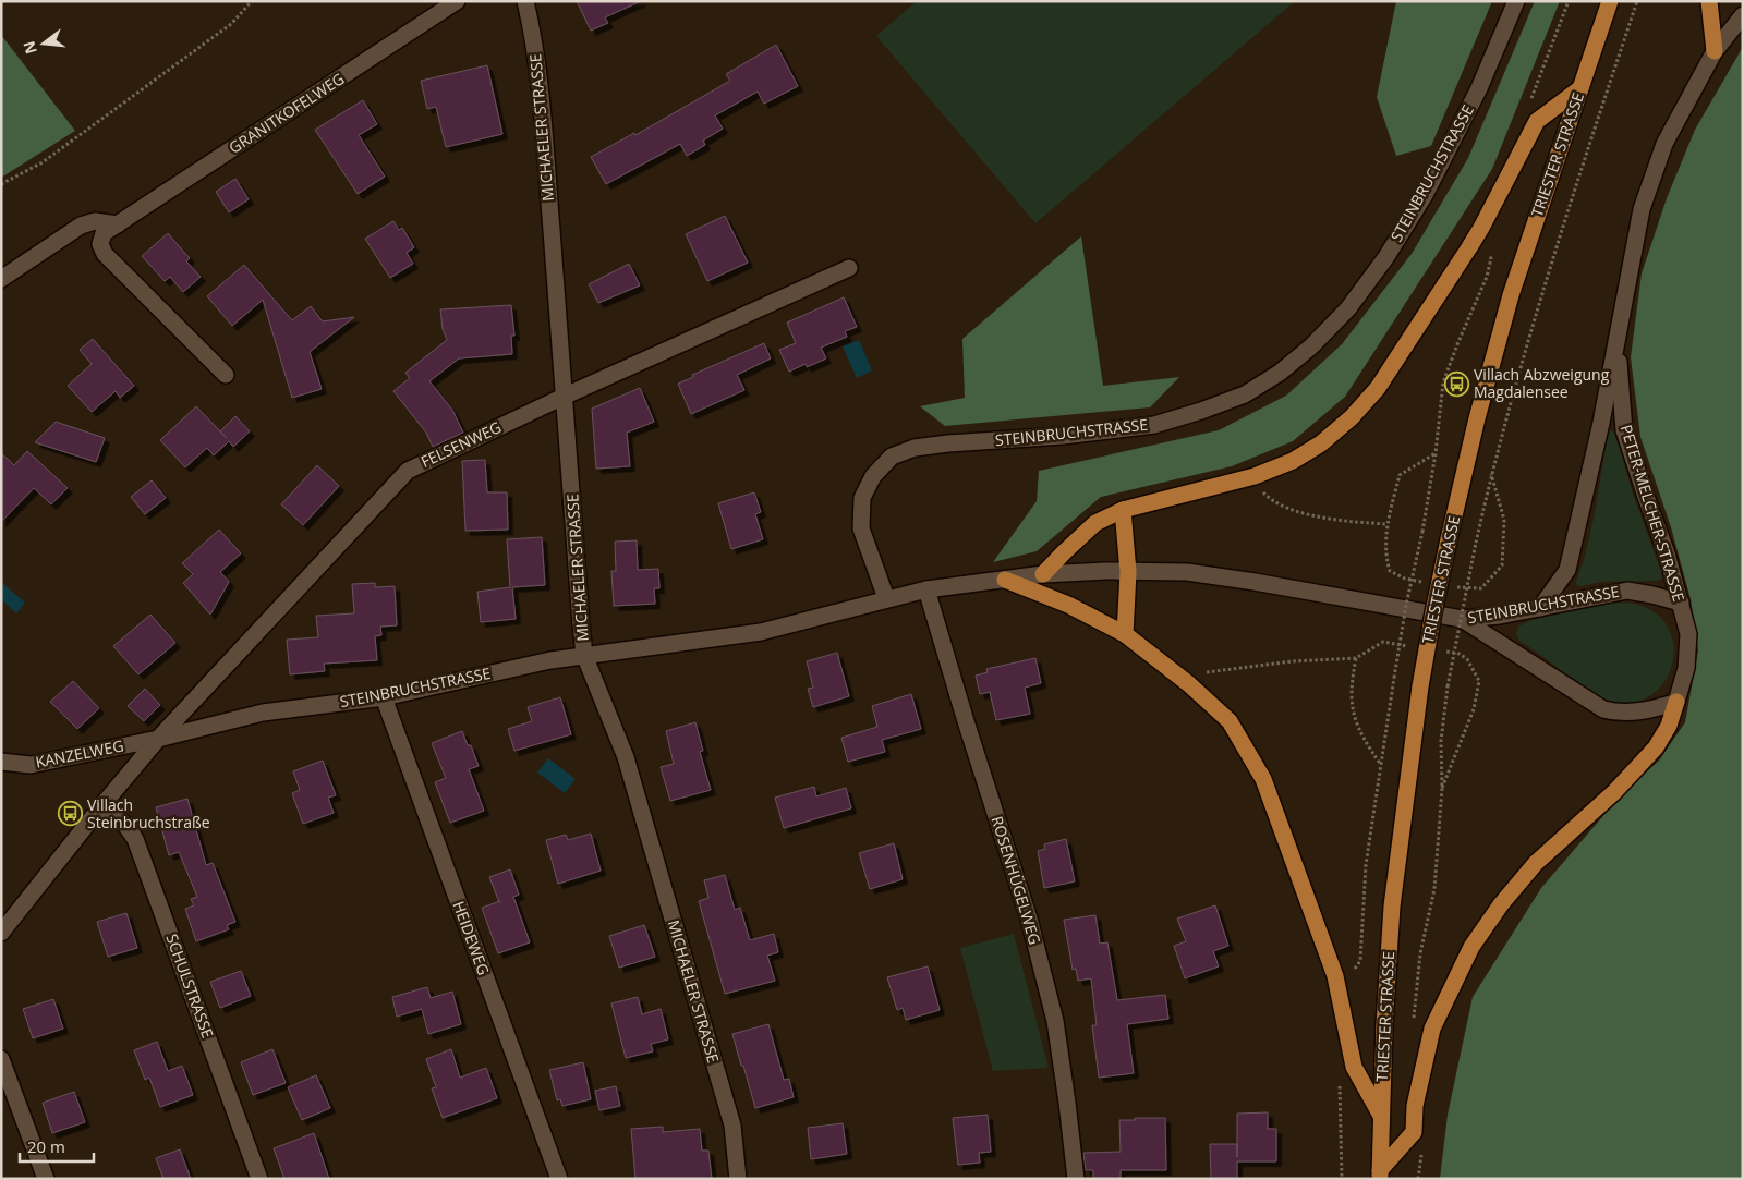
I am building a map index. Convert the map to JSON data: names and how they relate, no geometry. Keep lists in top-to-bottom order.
{
  "streets": {
    "main road": ["TRIESTER STRASSE"],
    "street": [
      "GRANITKOFELWEG",
      "MICHAELER STRASSE",
      "STEINBRUCHSTRASSE",
      "FELSENWEG",
      "PETER-MELCHER-STRASSE",
      "KANZELWEG",
      "ROSENHÜGELWEG",
      "HEIDEWEG",
      "SCHULSTRASSE"
    ]
  },
  "crossings": [
    ["MICHAELER STRASSE", "STEINBRUCHSTRASSE"],
    ["MICHAELER STRASSE", "FELSENWEG"],
    ["STEINBRUCHSTRASSE", "FELSENWEG"],
    ["STEINBRUCHSTRASSE", "PETER-MELCHER-STRASSE"],
    ["STEINBRUCHSTRASSE", "KANZELWEG"],
    ["STEINBRUCHSTRASSE", "ROSENHÜGELWEG"],
    ["STEINBRUCHSTRASSE", "HEIDEWEG"],
    ["FELSENWEG", "KANZELWEG"]
  ],
  "places": {
    "bus stop": ["Villach Abzweigung Magdalensee", "Villach Steinbruchstraße"]
  },
  "scale_bar": "20 m",
  "north": "left"
}
